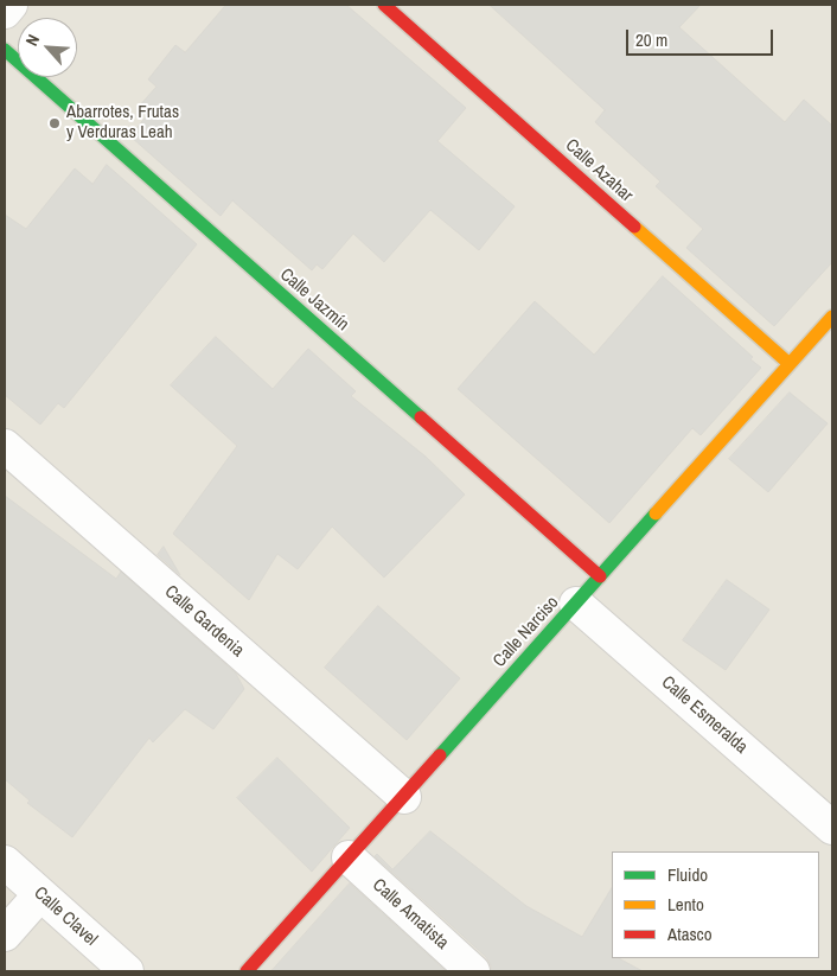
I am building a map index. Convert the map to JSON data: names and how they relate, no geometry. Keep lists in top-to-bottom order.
{
  "streets": {
    "street": [
      "Calle Azahar",
      "Calle Jazmín",
      "Calle Gardenia",
      "Calle Narciso",
      "Calle Esmeralda",
      "Calle Amatista",
      "Calle Clavel"
    ]
  },
  "crossings": [
    ["Calle Azahar", "Calle Narciso"],
    ["Calle Jazmín", "Calle Narciso"],
    ["Calle Gardenia", "Calle Narciso"],
    ["Calle Narciso", "Calle Esmeralda"],
    ["Calle Narciso", "Calle Amatista"]
  ],
  "places": ["Abarrotes, Frutas y Verduras Leah"],
  "legend": ["Fluido", "Lento", "Atasco"],
  "scale_bar": "20 m",
  "north": "top left"
}
